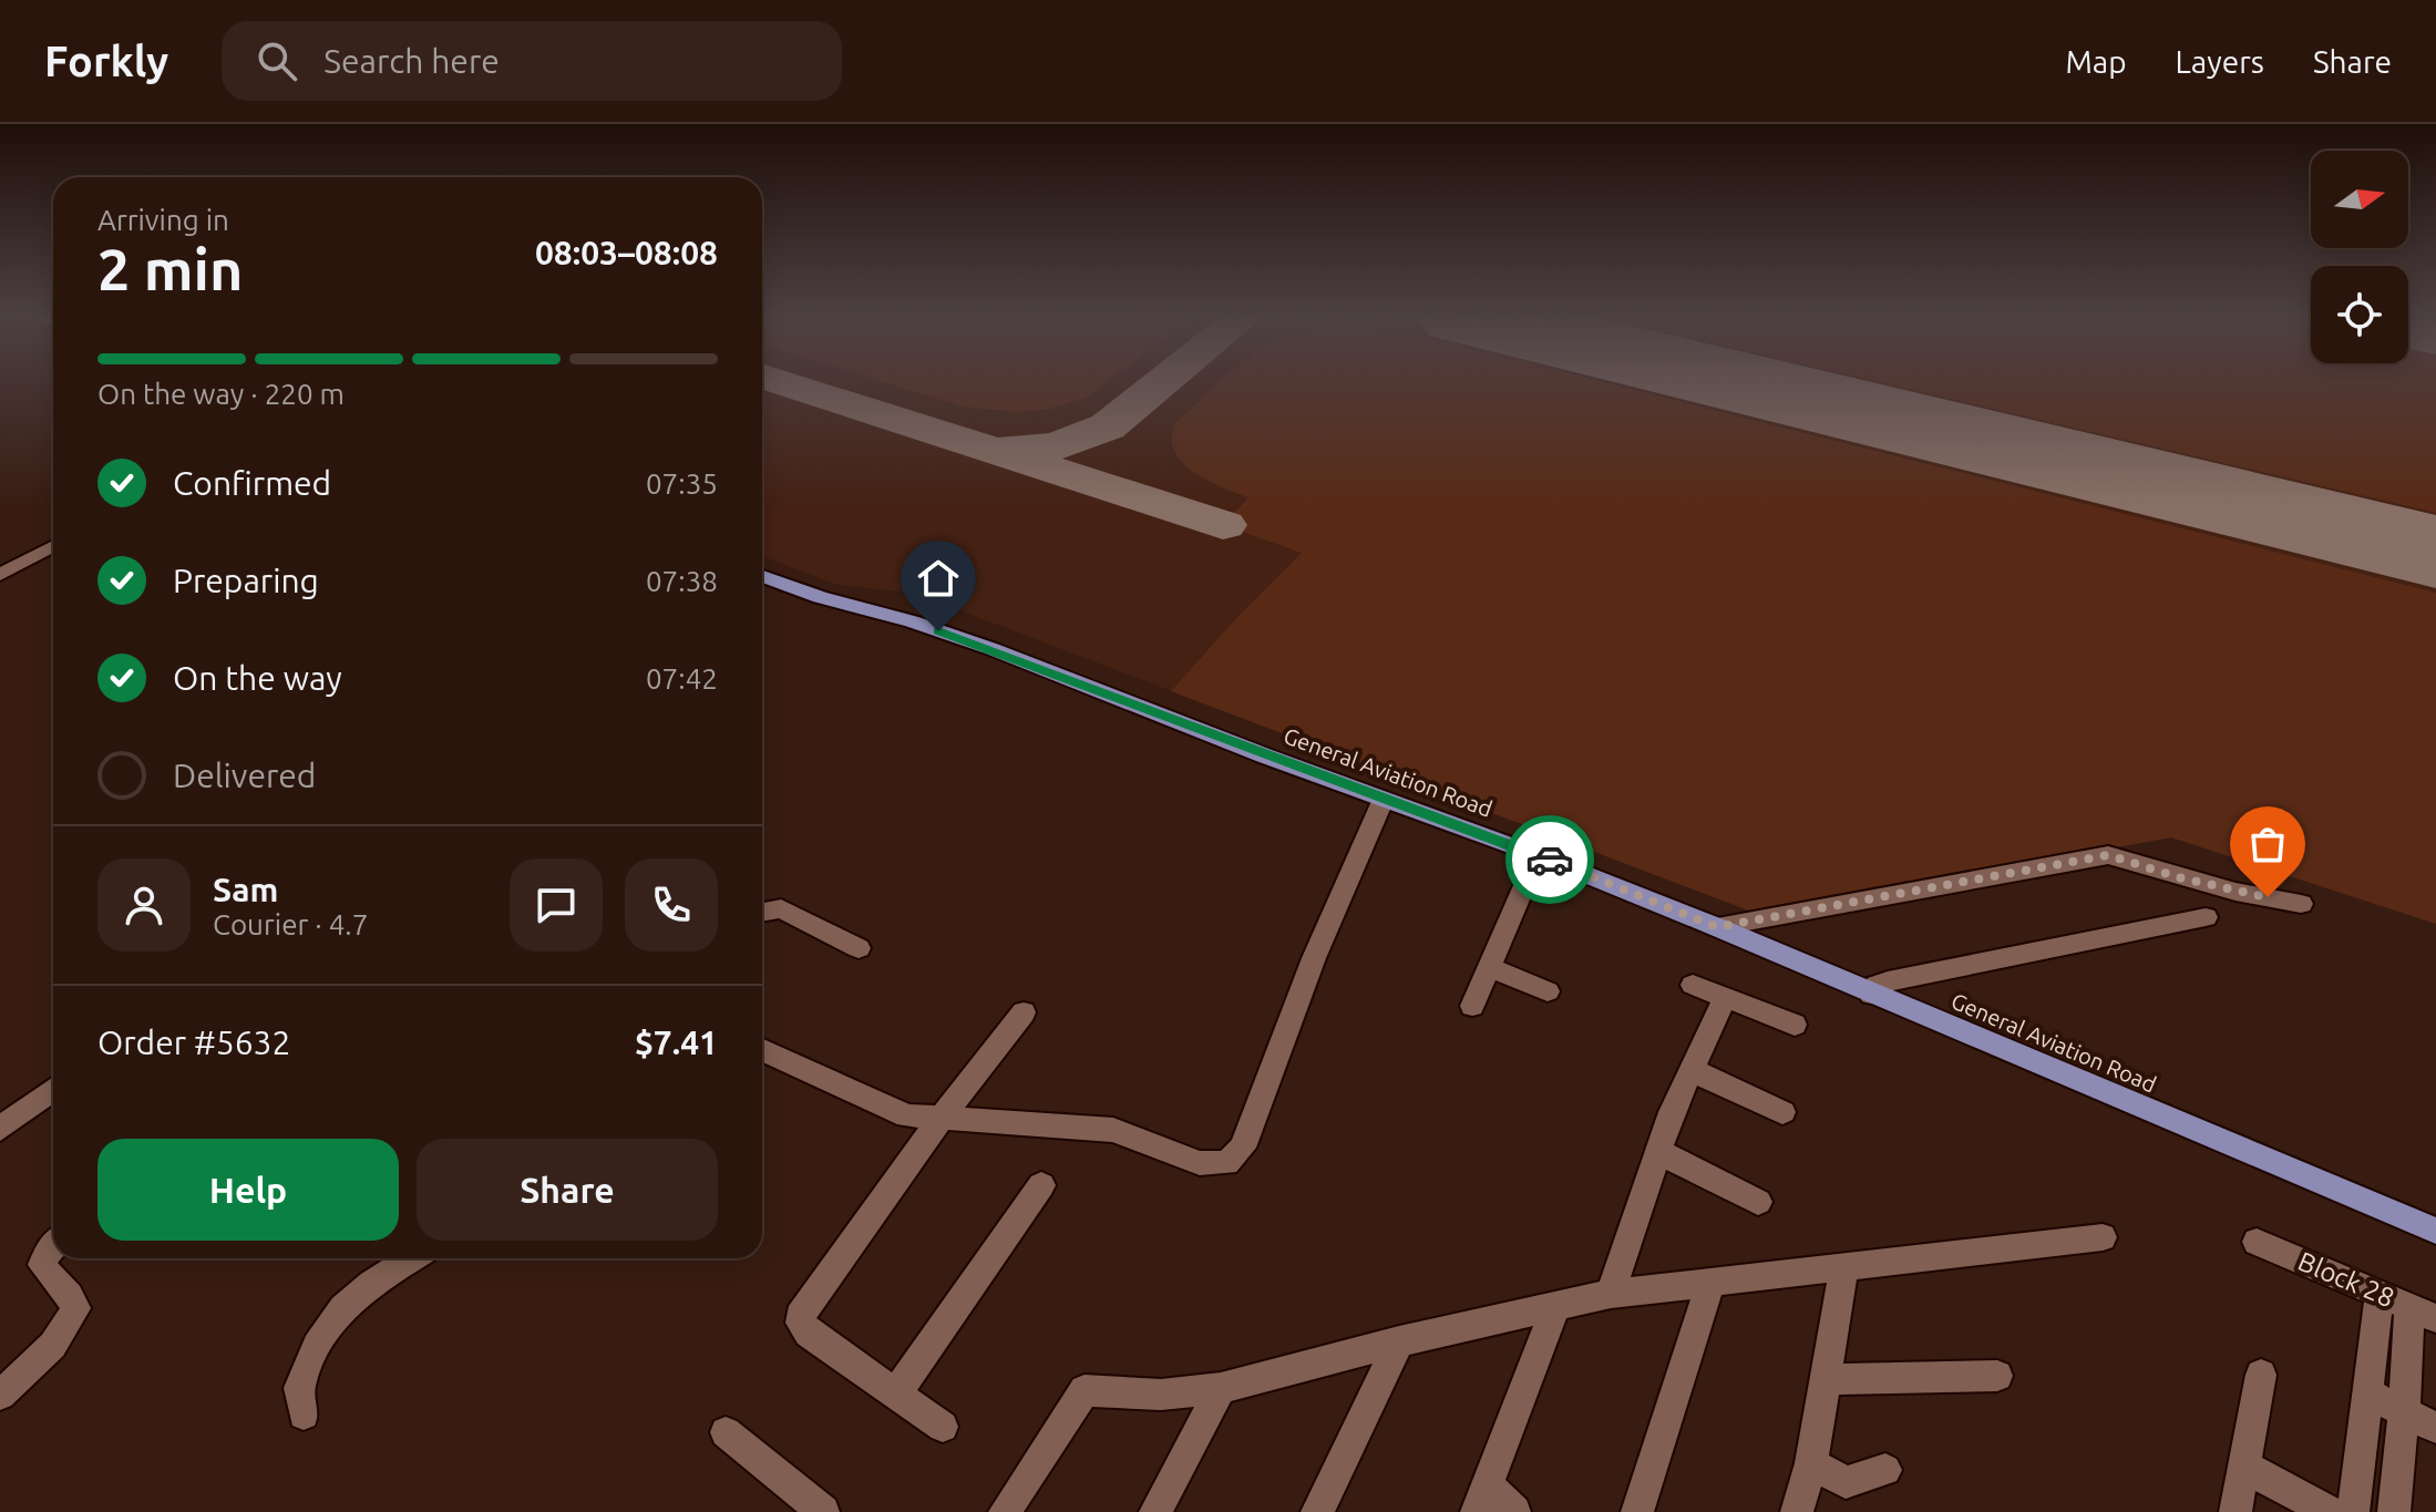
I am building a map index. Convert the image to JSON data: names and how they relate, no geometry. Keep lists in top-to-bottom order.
{
  "streets": {
    "main road": ["General Aviation Road"],
    "street": ["Block 28"]
  },
  "north": "right",
  "page": {
    "header": "Forkly",
    "search": "Search here",
    "nav": ["Map", "Layers", "Share"],
    "heading": ["2 min", "Arriving in", "08:03–08:08"],
    "panel": [
      "Sam",
      "Courier · 4.7",
      "Order #5632",
      "$7.41"
    ],
    "bar": "On the way · 220 m",
    "list": [
      ["Confirmed", "07:35"],
      ["Preparing", "07:38"],
      ["On the way", "07:42"],
      "Delivered"
    ],
    "buttons": ["Help", "Share"]
  }
}
